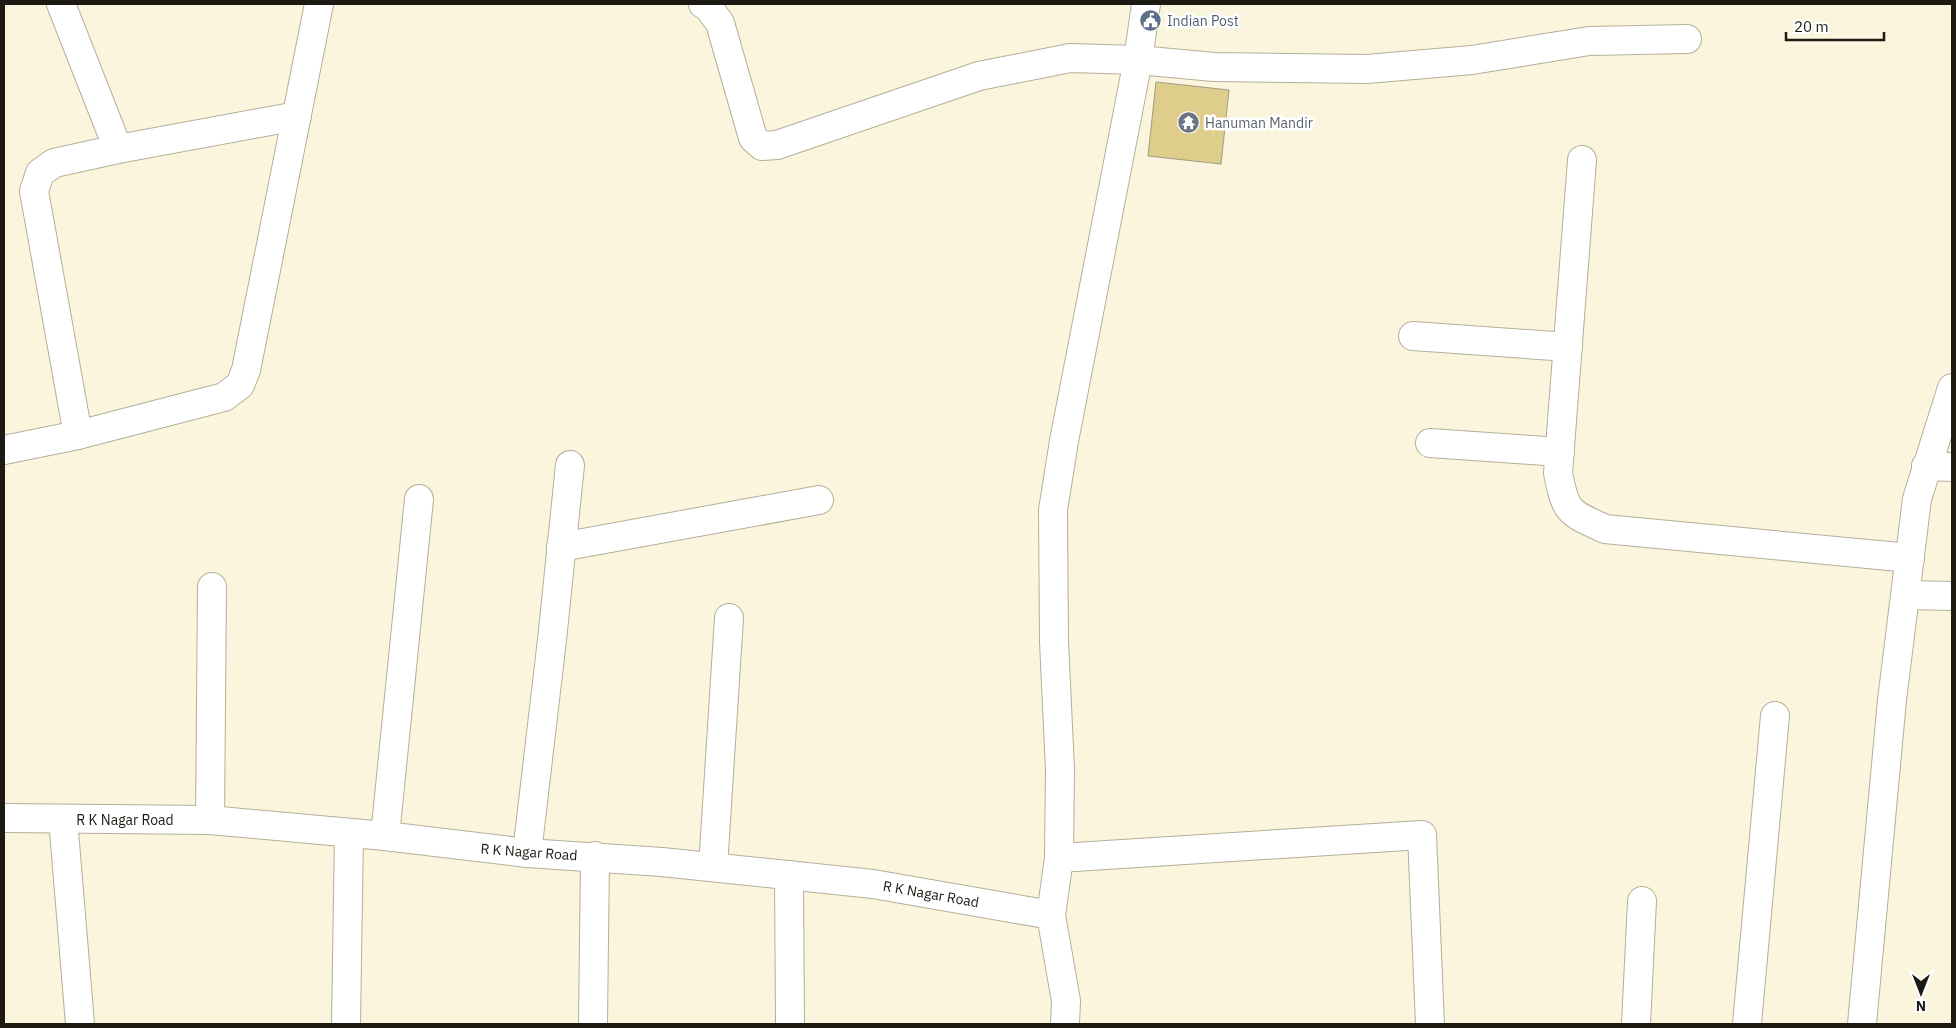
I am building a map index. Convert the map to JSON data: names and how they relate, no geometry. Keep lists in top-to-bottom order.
{
  "streets": {
    "street": ["R K Nagar Road"]
  },
  "places": {
    "public building": ["Indian Post"],
    "temple": ["Hanuman Mandir"]
  },
  "scale_bar": "20 m",
  "north": "bottom"
}
